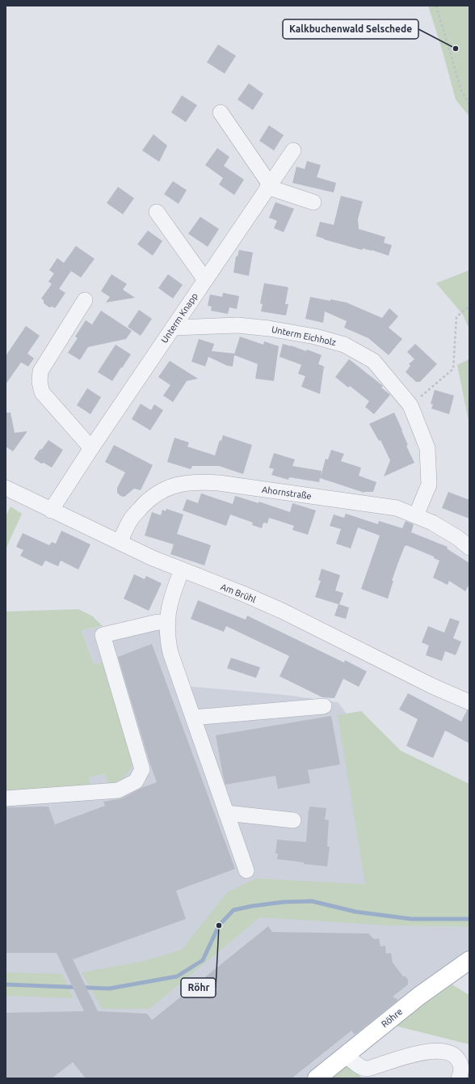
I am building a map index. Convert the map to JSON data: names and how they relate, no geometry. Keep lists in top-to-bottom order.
{
  "streets": {
    "main road": ["Röhre"],
    "street": [
      "Unterm Knapp",
      "Unterm Eichholz",
      "Ahornstraße",
      "Am Brühl"
    ]
  },
  "crossings": [
    ["Unterm Knapp", "Unterm Eichholz"],
    ["Unterm Knapp", "Am Brühl"],
    ["Unterm Eichholz", "Ahornstraße"],
    ["Ahornstraße", "Am Brühl"]
  ],
  "places": ["Kalkbuchenwald Selschede", "Röhr"]
}
